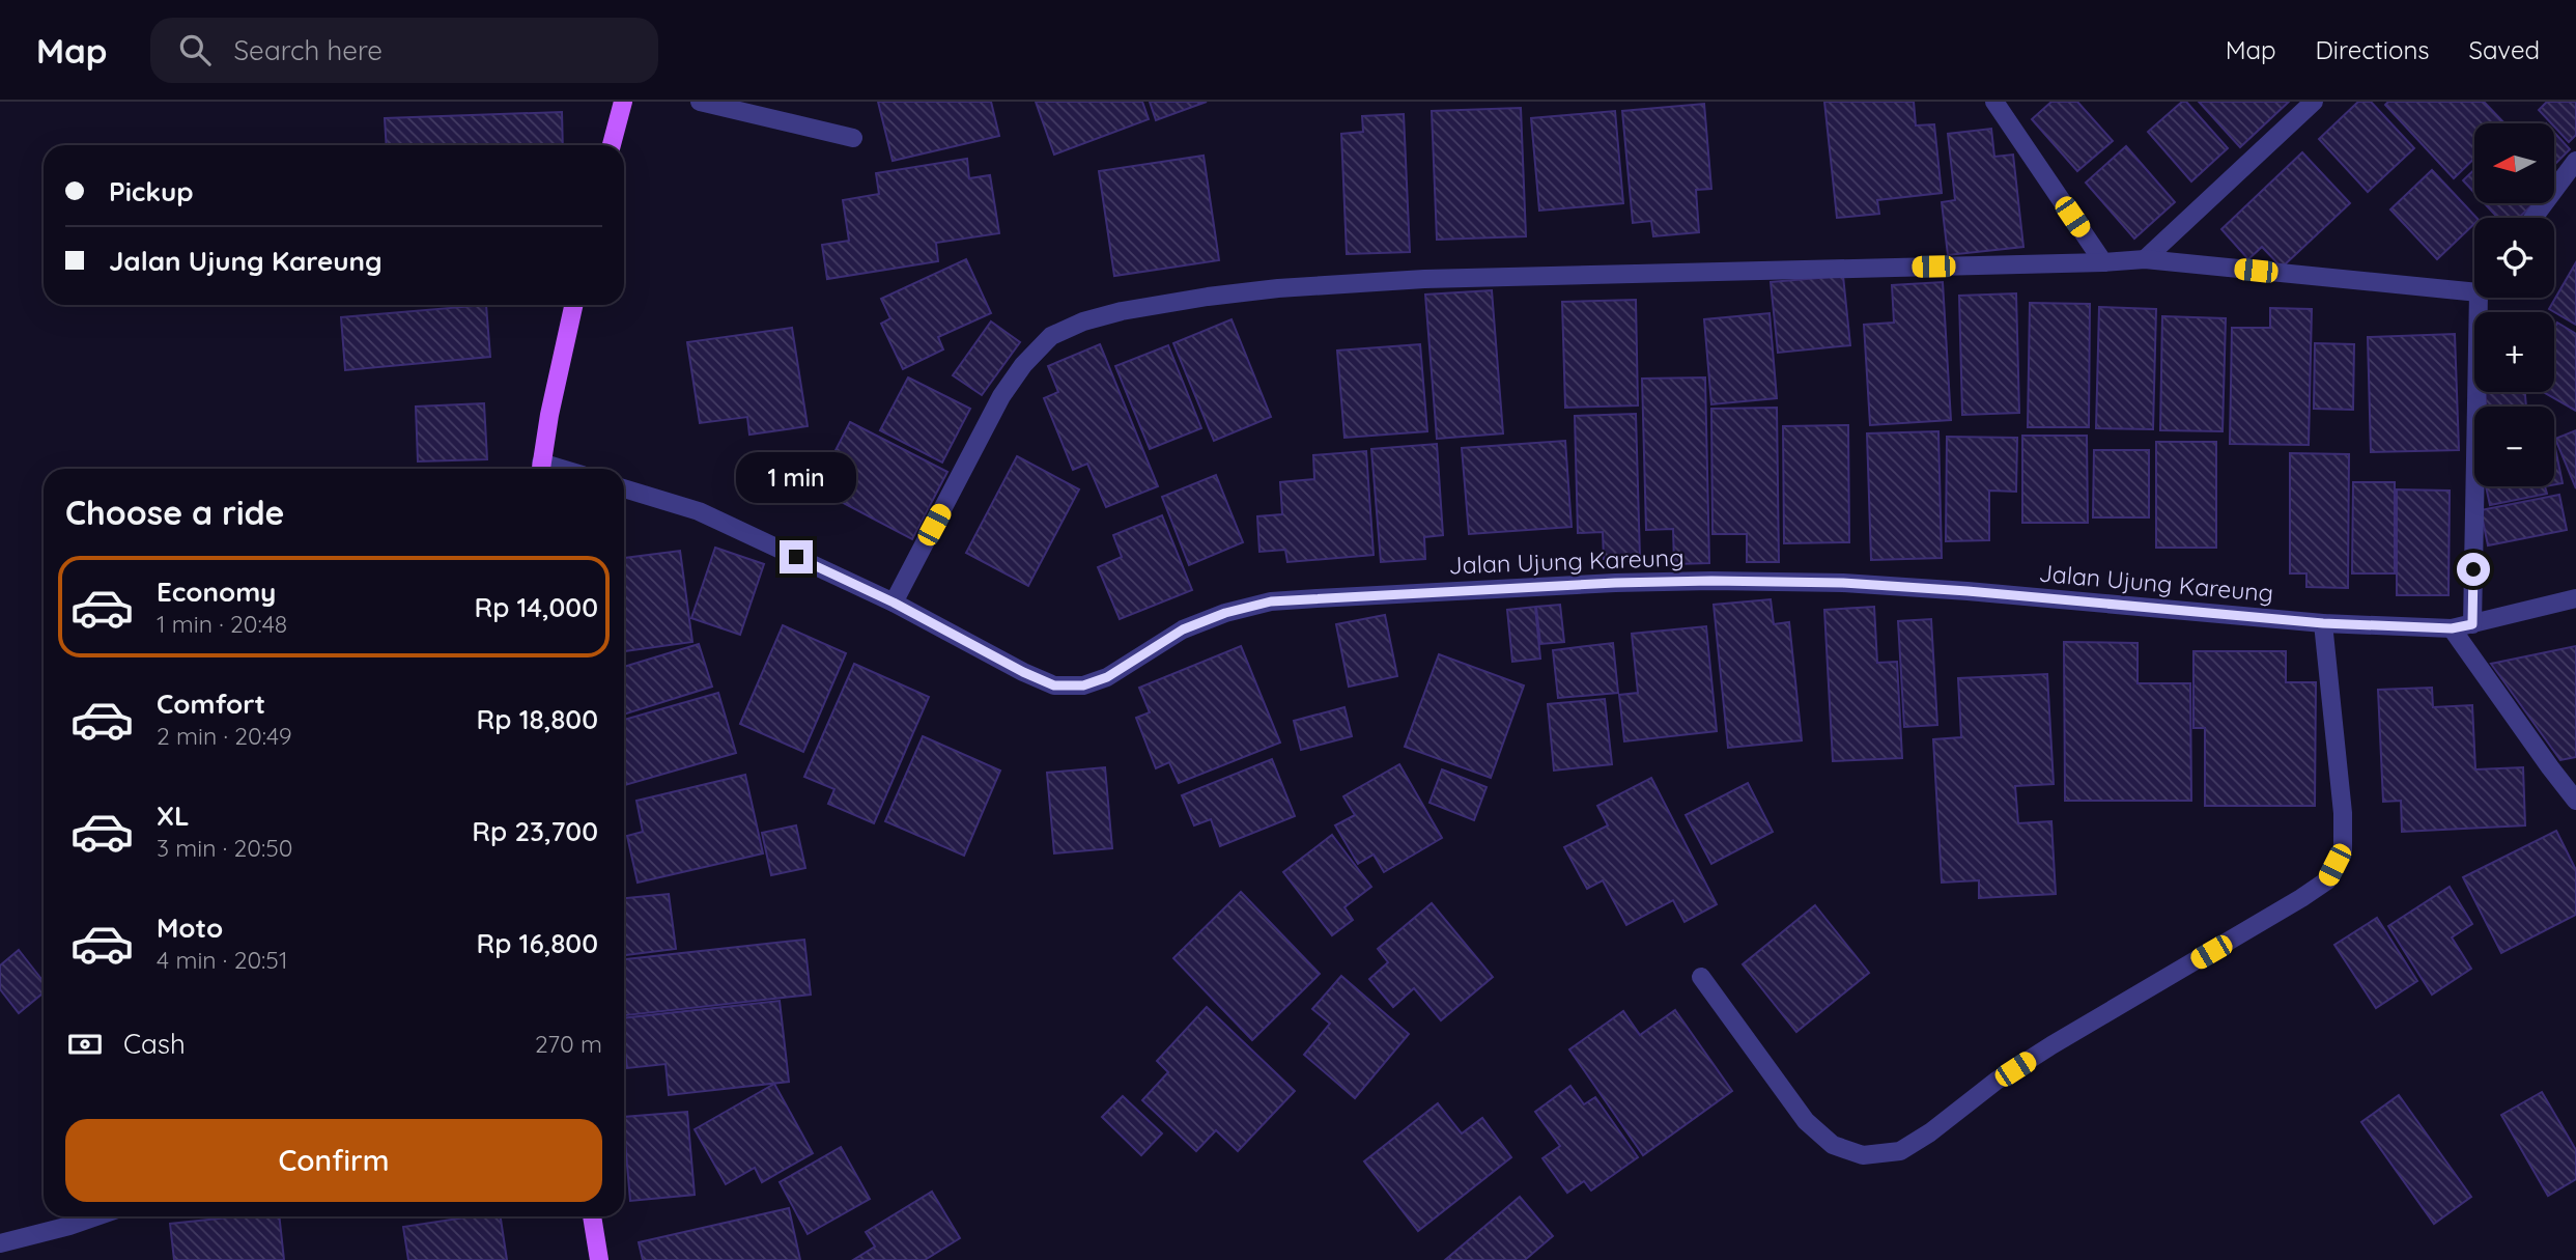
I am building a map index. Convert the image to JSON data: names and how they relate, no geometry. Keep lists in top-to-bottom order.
{
  "streets": {
    "street": ["Jalan Ujung Kareung"]
  },
  "north": "left",
  "page": {
    "header": "Map",
    "search": "Search here",
    "nav": ["Map", "Directions", "Saved"],
    "map_buttons": ["+", "−"],
    "banner": ["Pickup", "Jalan Ujung Kareung"],
    "bubble": "1 min",
    "heading": "Choose a ride",
    "list": [
      {
        "name": "Economy",
        "note": "1 min · 20:48",
        "value": "Rp 14,000"
      },
      {
        "name": "Comfort",
        "note": "2 min · 20:49",
        "value": "Rp 18,800"
      },
      {
        "name": "XL",
        "note": "3 min · 20:50",
        "value": "Rp 23,700"
      },
      {
        "name": "Moto",
        "note": "4 min · 20:51",
        "value": "Rp 16,800"
      }
    ],
    "pay": ["Cash", "270 m"],
    "buttons": "Confirm"
  }
}
